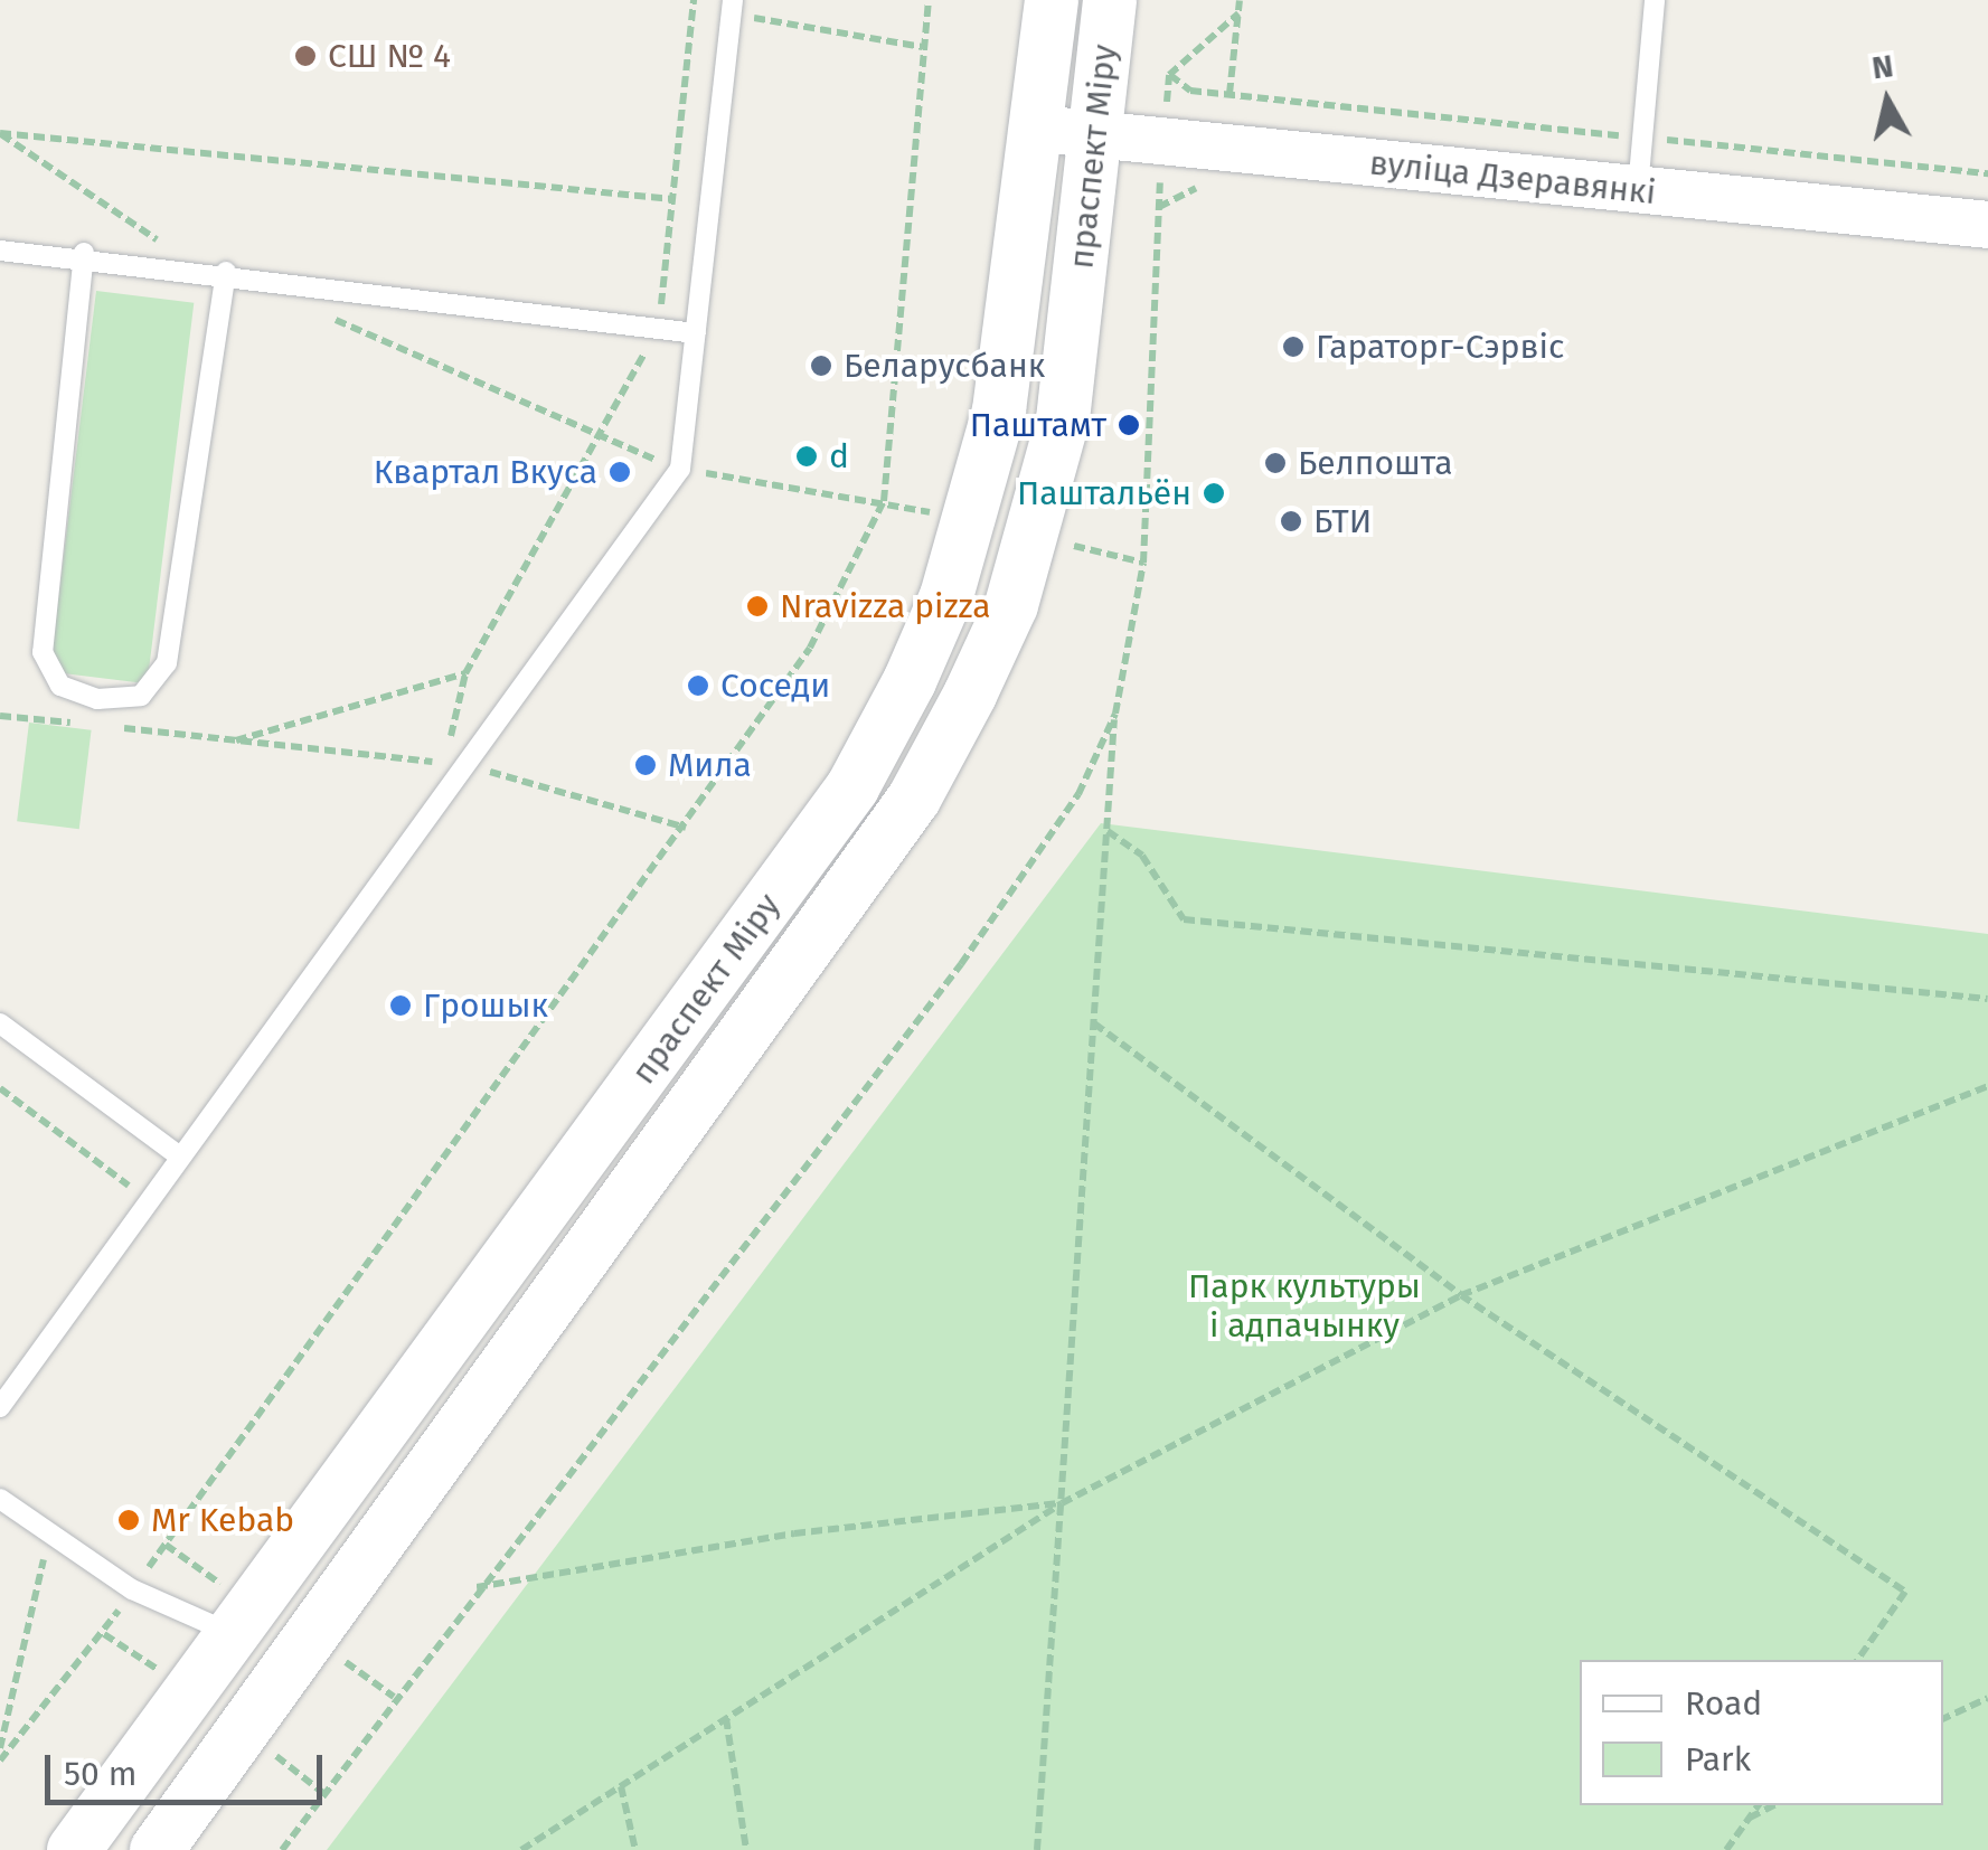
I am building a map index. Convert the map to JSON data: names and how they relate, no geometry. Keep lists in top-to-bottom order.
{
  "streets": {
    "main road": ["праспект Міру"],
    "street": ["вуліца Дзеравянкі"]
  },
  "crossings": [
    ["праспект Міру", "вуліца Дзеравянкі"]
  ],
  "parks": ["Парк культуры і адпачынку"],
  "places": [
    "СШ № 4",
    "Гараторг-Сэрвіс",
    "Беларусбанк",
    "Паштамт",
    "d",
    "Белпошта",
    "Квартал Вкуса",
    "Паштальён",
    "БТИ",
    "Nravizza pizza",
    "Соседи",
    "Мила",
    "Грошык",
    "Mr Kebab"
  ],
  "legend": ["Road", "Park"],
  "scale_bar": "50 m",
  "north": "top"
}
